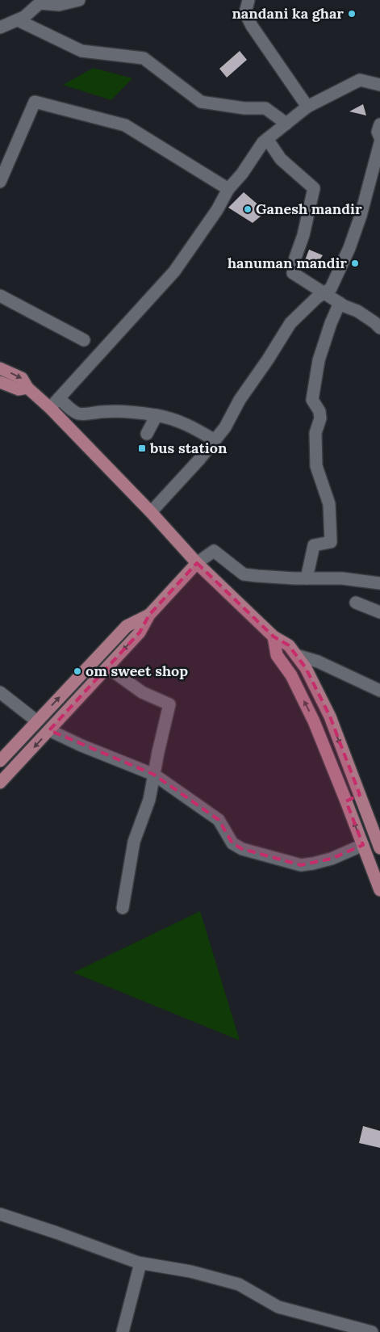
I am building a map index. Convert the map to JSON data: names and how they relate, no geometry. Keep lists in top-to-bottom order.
{
  "places": {
    "other": [
      "nandani ka ghar",
      "Ganesh mandir",
      "hanuman mandir",
      "om sweet shop"
    ],
    "transit": ["bus station"]
  }
}
